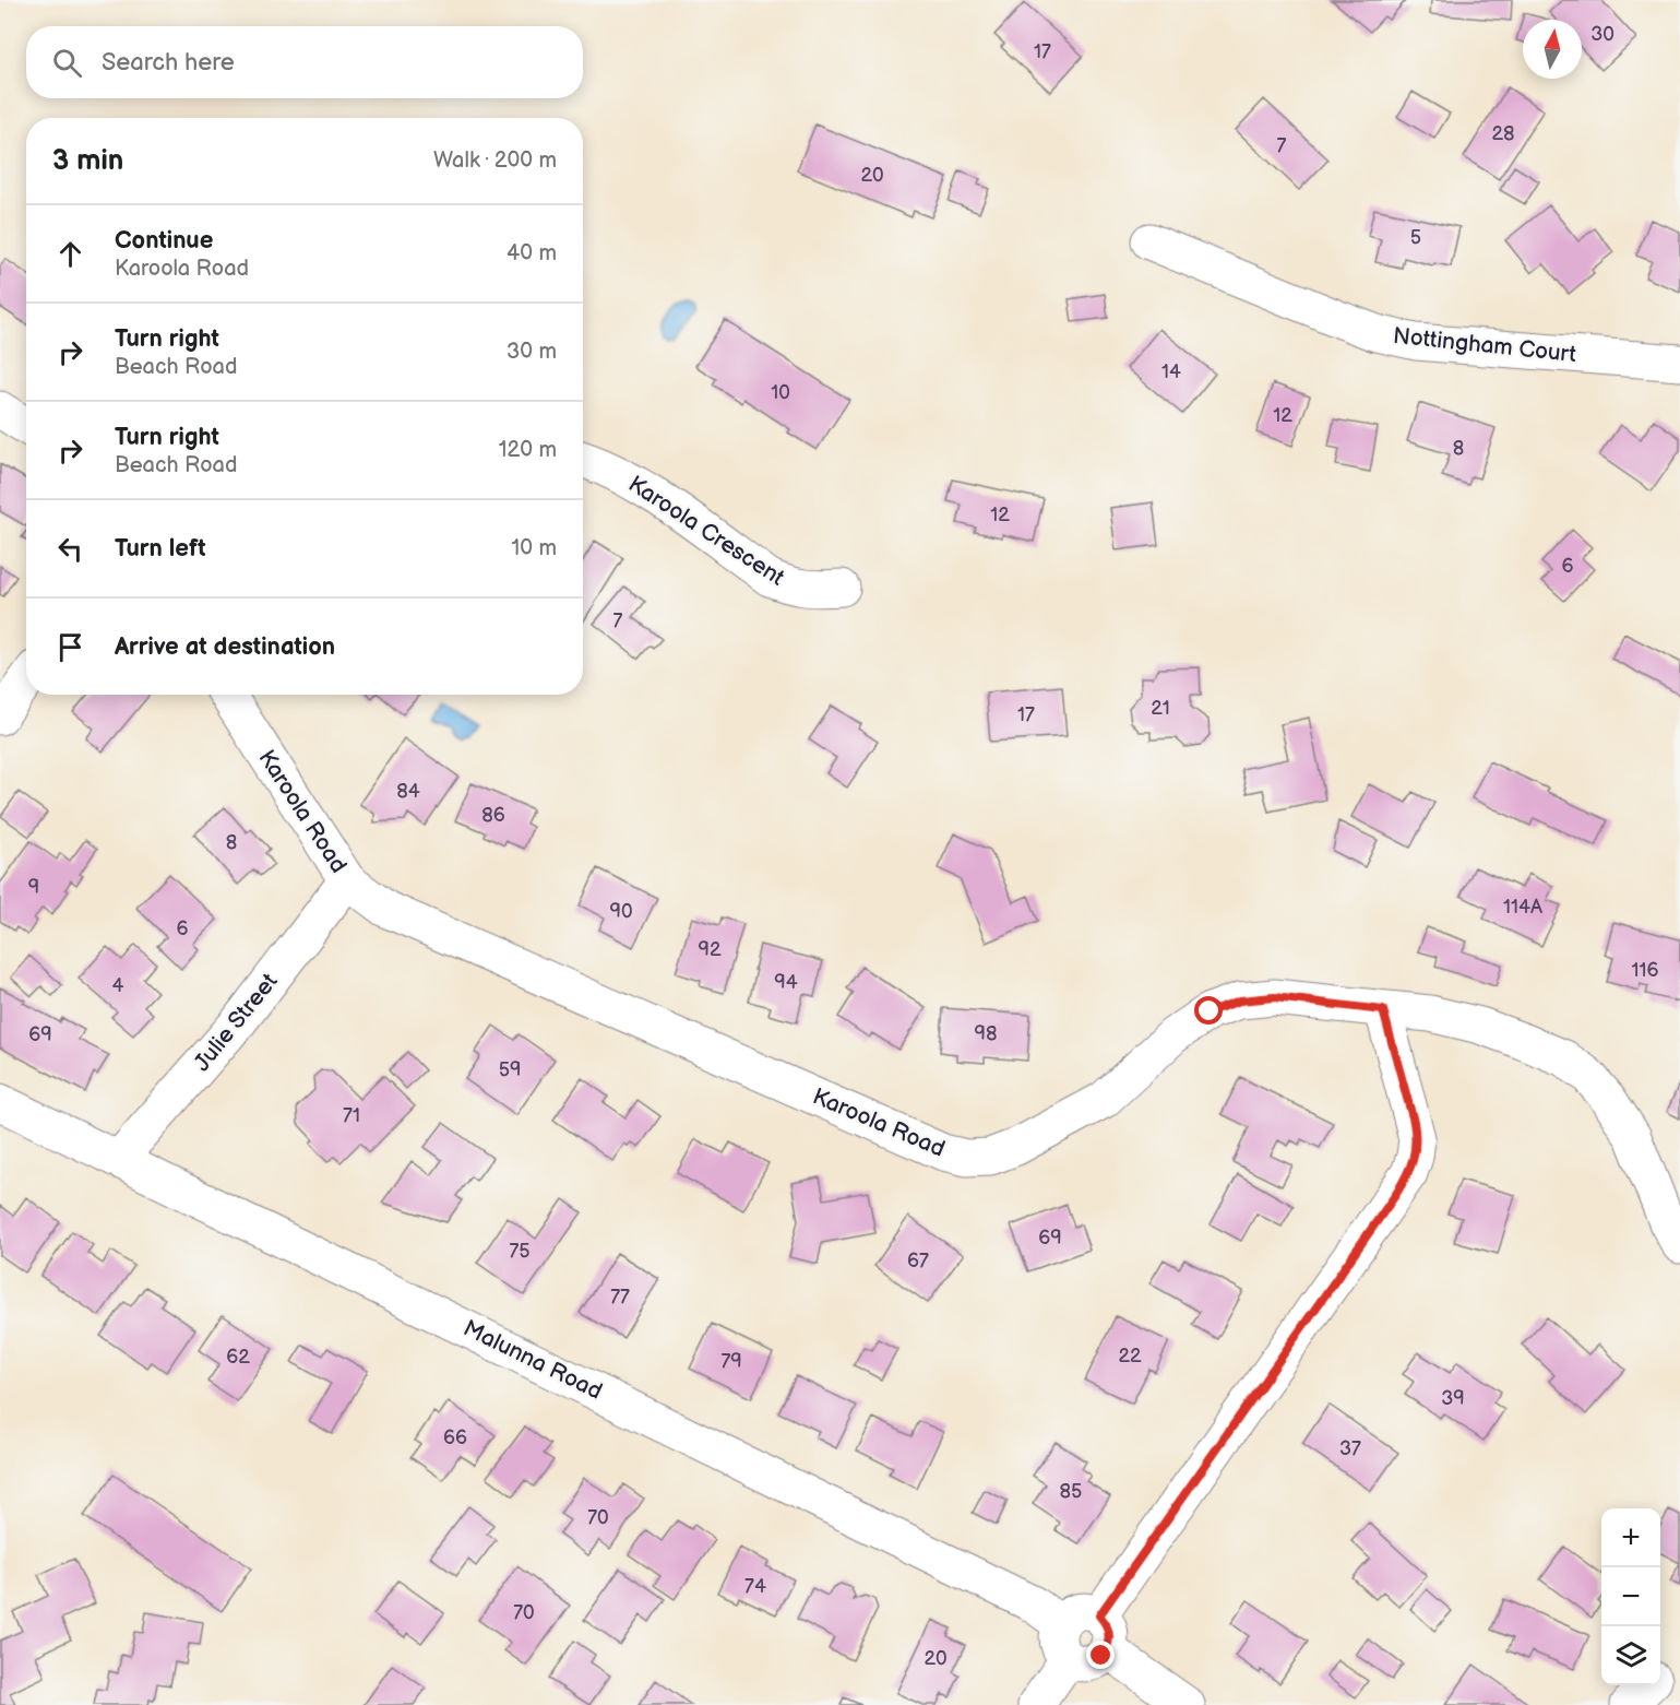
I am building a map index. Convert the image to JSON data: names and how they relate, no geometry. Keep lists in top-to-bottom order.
{
  "streets": {
    "street": [
      "Nottingham Court",
      "Karoola Crescent",
      "Karoola Road",
      "Julie Street",
      "Malunna Road"
    ]
  },
  "crossings": [
    ["Karoola Road", "Julie Street"],
    ["Julie Street", "Malunna Road"]
  ],
  "house_numbers": [
    "30",
    "17",
    "28",
    "7",
    "20",
    "5",
    "14",
    "10",
    "12",
    "8",
    "12",
    "6",
    "7",
    "21",
    "17",
    "84",
    "86",
    "8",
    "9",
    "114A",
    "90",
    "6",
    "92",
    "116",
    "94",
    "4",
    "98",
    "69",
    "59",
    "71",
    "69",
    "75",
    "67",
    "77",
    "22",
    "62",
    "79",
    "39",
    "66",
    "37",
    "85",
    "70",
    "74",
    "70",
    "20"
  ],
  "north": "top",
  "page": {
    "search": "Search here",
    "heading": ["3 min", "Walk · 200 m"],
    "list": [
      ["Continue", "Karoola Road", "40 m"],
      ["Turn right", "Beach Road", "30 m"],
      ["Turn right", "Beach Road", "120 m"],
      ["Turn left", "10 m"],
      "Arrive at destination"
    ],
    "map_buttons": ["+", "−"]
  }
}
